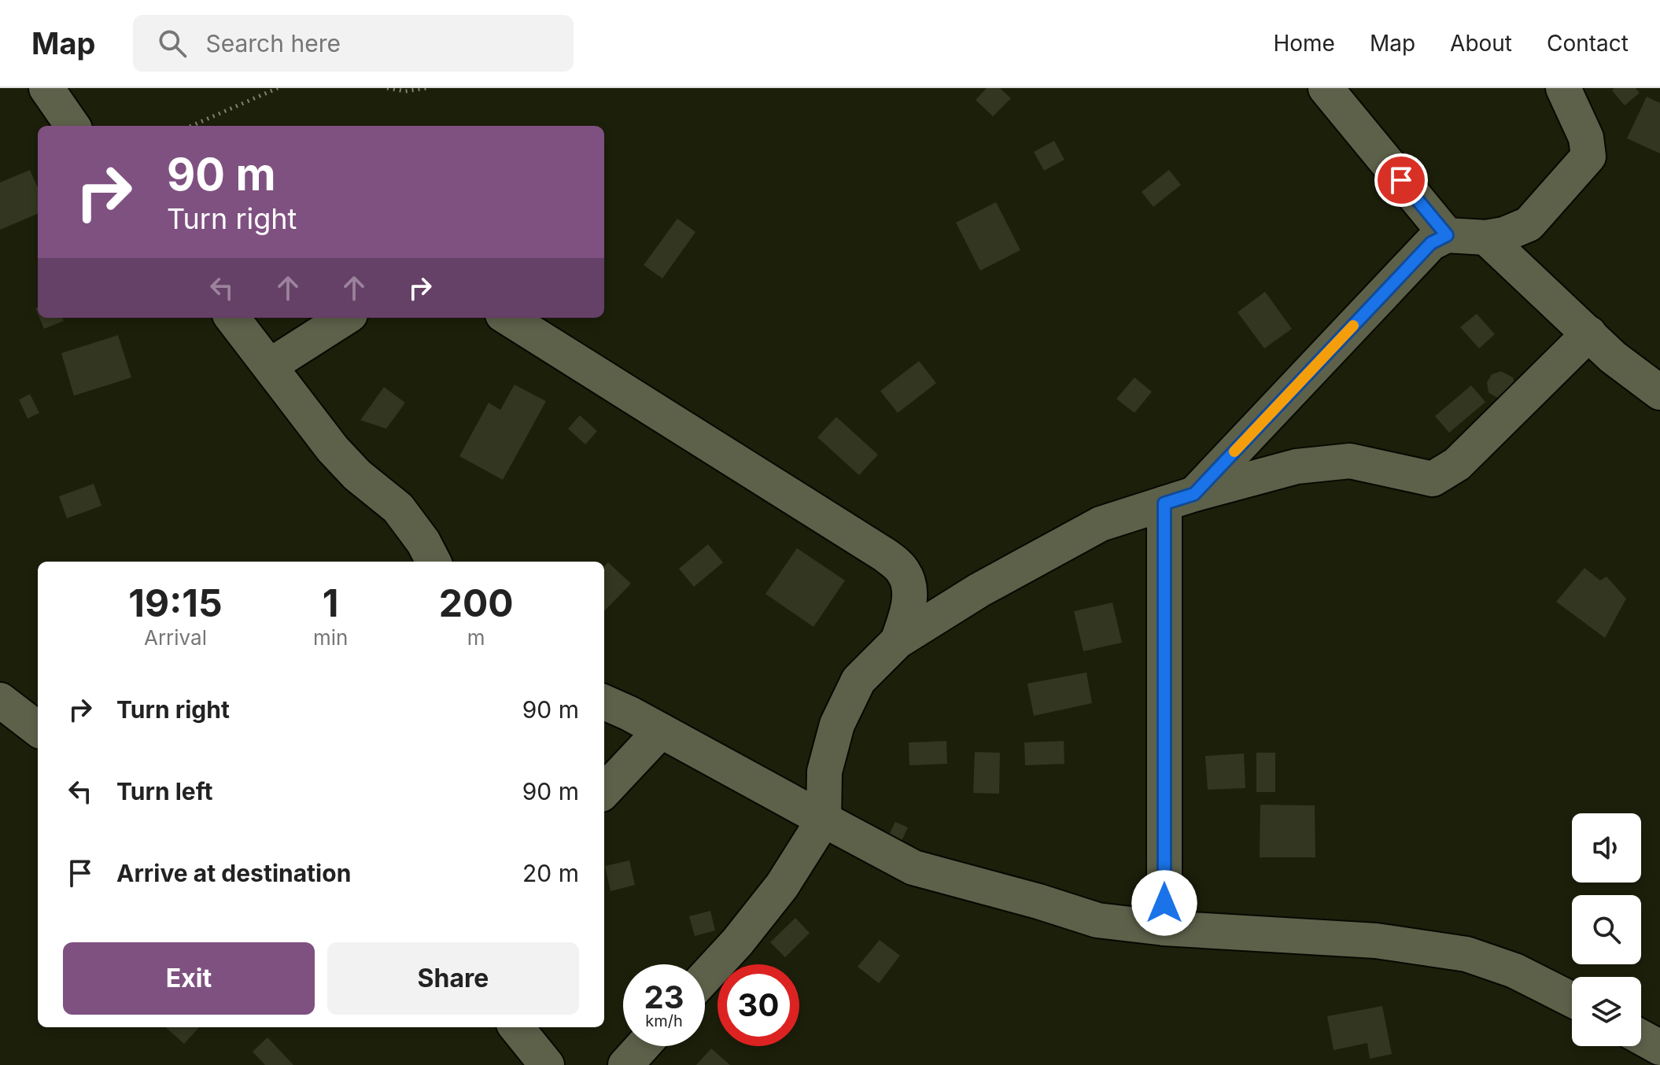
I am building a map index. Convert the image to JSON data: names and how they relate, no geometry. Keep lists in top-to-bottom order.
{
  "page": {
    "header": "Map",
    "search": "Search here",
    "nav": [
      "Home",
      "Map",
      "About",
      "Contact"
    ],
    "turn": ["90 m", "Turn right"],
    "eta": [
      "19:15",
      "Arrival",
      "1",
      "min",
      "200",
      "m"
    ],
    "list": [
      {
        "name": "Turn right",
        "value": "90 m"
      },
      {
        "name": "Turn left",
        "value": "90 m"
      },
      {
        "name": "Arrive at destination",
        "value": "20 m"
      }
    ],
    "buttons": ["Exit", "Share"],
    "speed": "23 km/h",
    "limit": "30"
  }
}
